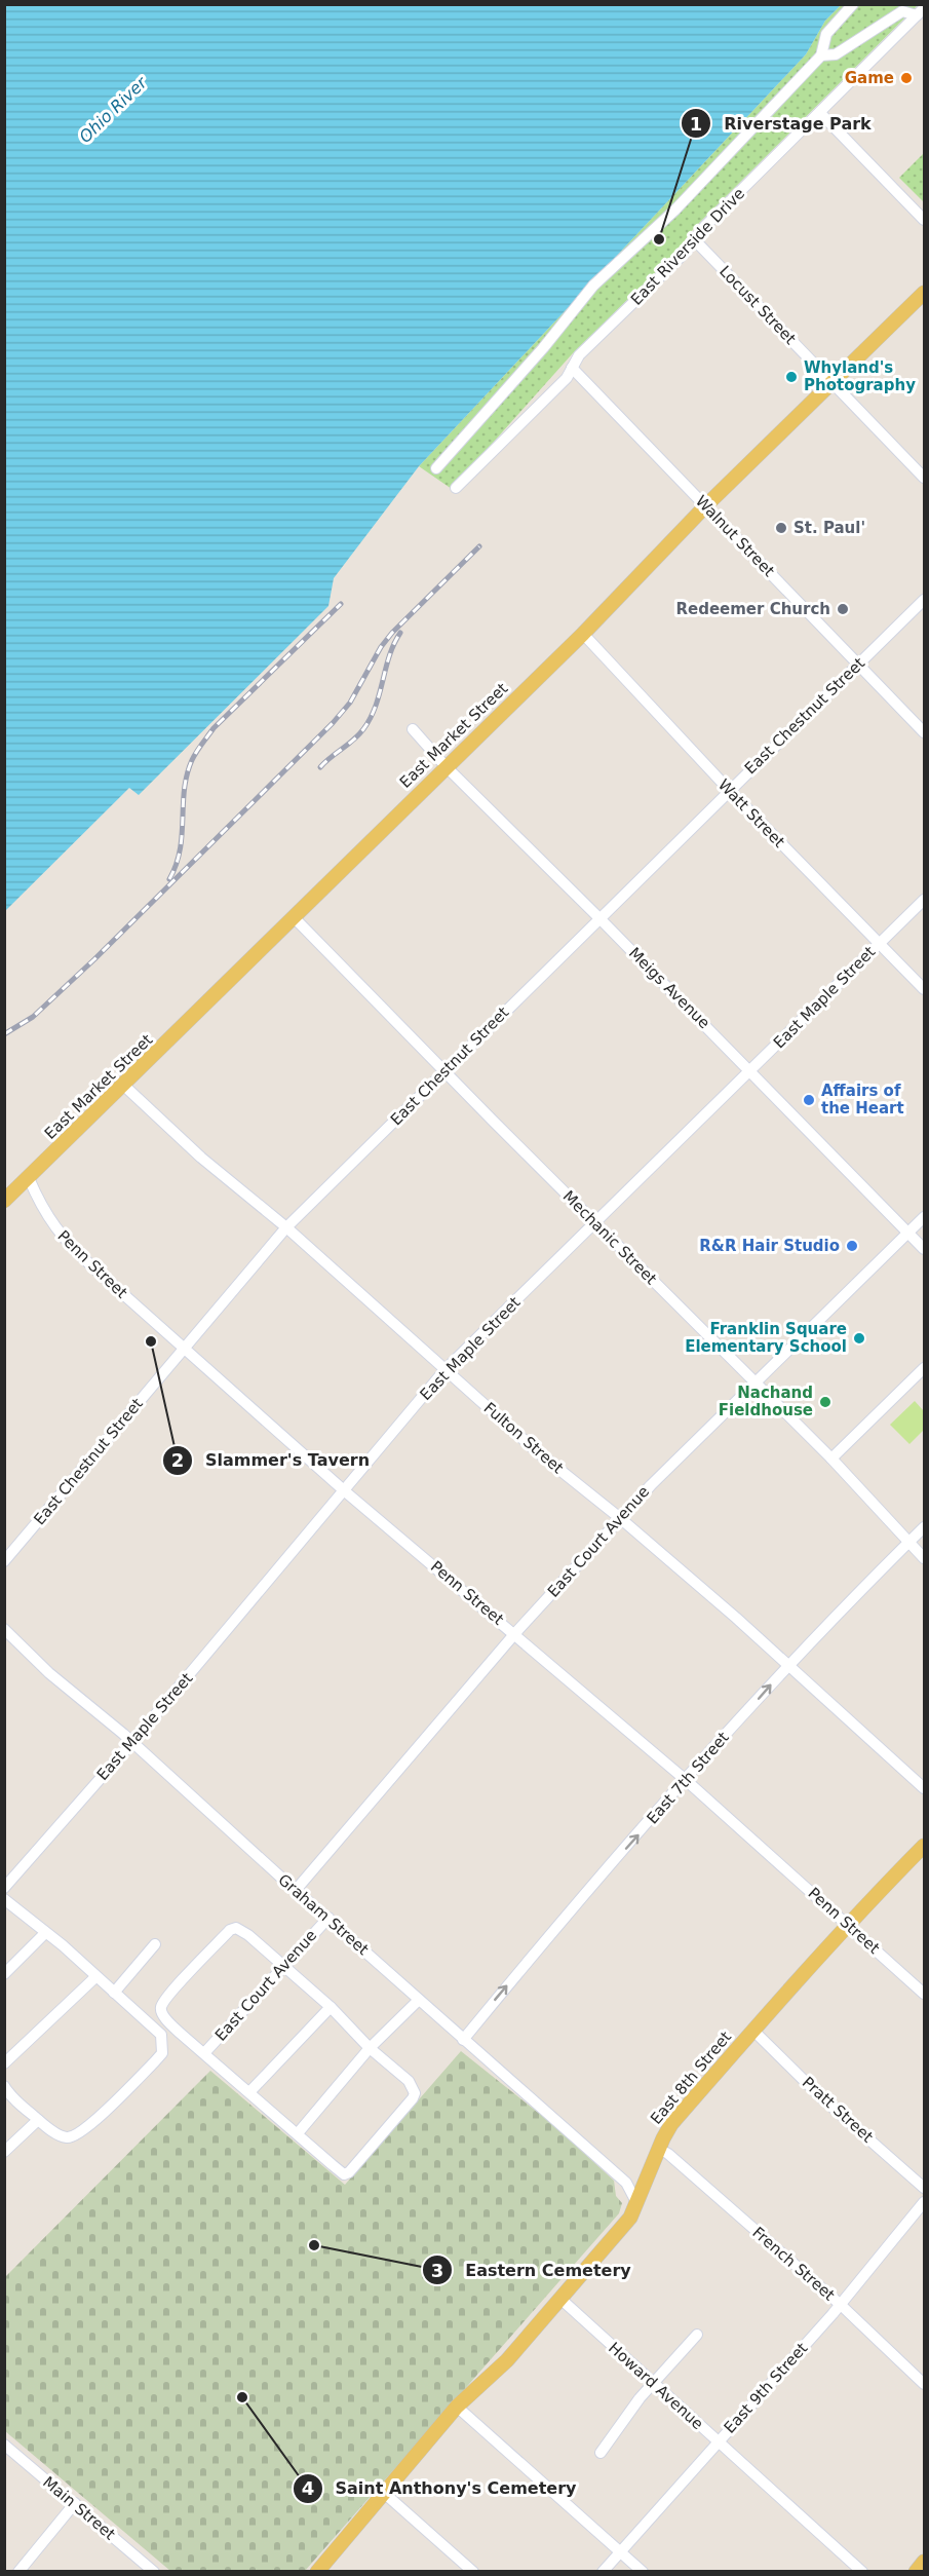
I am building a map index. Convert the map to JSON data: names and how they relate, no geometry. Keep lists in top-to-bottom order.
{
  "streets": {
    "main road": ["East Market Street", "East 8th Street"],
    "street": [
      "East Riverside Drive",
      "Locust Street",
      "Walnut Street",
      "East Chestnut Street",
      "Watt Street",
      "Meigs Avenue",
      "East Maple Street",
      "Mechanic Street",
      "Penn Street",
      "Fulton Street",
      "East Court Avenue",
      "East 7th Street",
      "Graham Street",
      "Pratt Street",
      "French Street",
      "Howard Avenue",
      "East 9th Street",
      "Main Street"
    ]
  },
  "crossings": [
    ["East Riverside Drive", "Locust Street"],
    ["East Riverside Drive", "Walnut Street"],
    ["Locust Street", "East Market Street"],
    ["Walnut Street", "East Chestnut Street"],
    ["Walnut Street", "East Market Street"],
    ["East Chestnut Street", "Watt Street"],
    ["East Chestnut Street", "Meigs Avenue"],
    ["East Chestnut Street", "Mechanic Street"],
    ["East Chestnut Street", "Penn Street"],
    ["East Chestnut Street", "Fulton Street"],
    ["East Market Street", "Watt Street"],
    ["East Market Street", "Meigs Avenue"],
    ["East Market Street", "Mechanic Street"],
    ["East Market Street", "Penn Street"],
    ["East Market Street", "Fulton Street"],
    ["Watt Street", "East Maple Street"],
    ["Meigs Avenue", "East Maple Street"],
    ["Meigs Avenue", "East Court Avenue"],
    ["East Maple Street", "Mechanic Street"],
    ["East Maple Street", "Penn Street"],
    ["East Maple Street", "Fulton Street"],
    ["East Maple Street", "Graham Street"],
    ["Mechanic Street", "East Court Avenue"],
    ["Mechanic Street", "East 7th Street"],
    ["Penn Street", "East Court Avenue"],
    ["Penn Street", "East 7th Street"],
    ["Penn Street", "East 8th Street"],
    ["Fulton Street", "East Court Avenue"],
    ["Fulton Street", "East 7th Street"],
    ["East Court Avenue", "Graham Street"],
    ["East 7th Street", "Graham Street"],
    ["Graham Street", "East 8th Street"],
    ["East 8th Street", "Pratt Street"],
    ["East 8th Street", "French Street"],
    ["East 8th Street", "Howard Avenue"],
    ["French Street", "East 9th Street"],
    ["Howard Avenue", "East 9th Street"]
  ],
  "one_way": ["East 7th Street"],
  "water": ["Ohio River"],
  "places": [
    "Game",
    "Riverstage Park",
    "Whyland's Photography",
    "St. Paul'",
    "Redeemer Church",
    "Affairs of the Heart",
    "R&R Hair Studio",
    "Franklin Square Elementary School",
    "Slammer's Tavern",
    "Nachand Fieldhouse",
    "Eastern Cemetery",
    "Saint Anthony's Cemetery"
  ]
}
